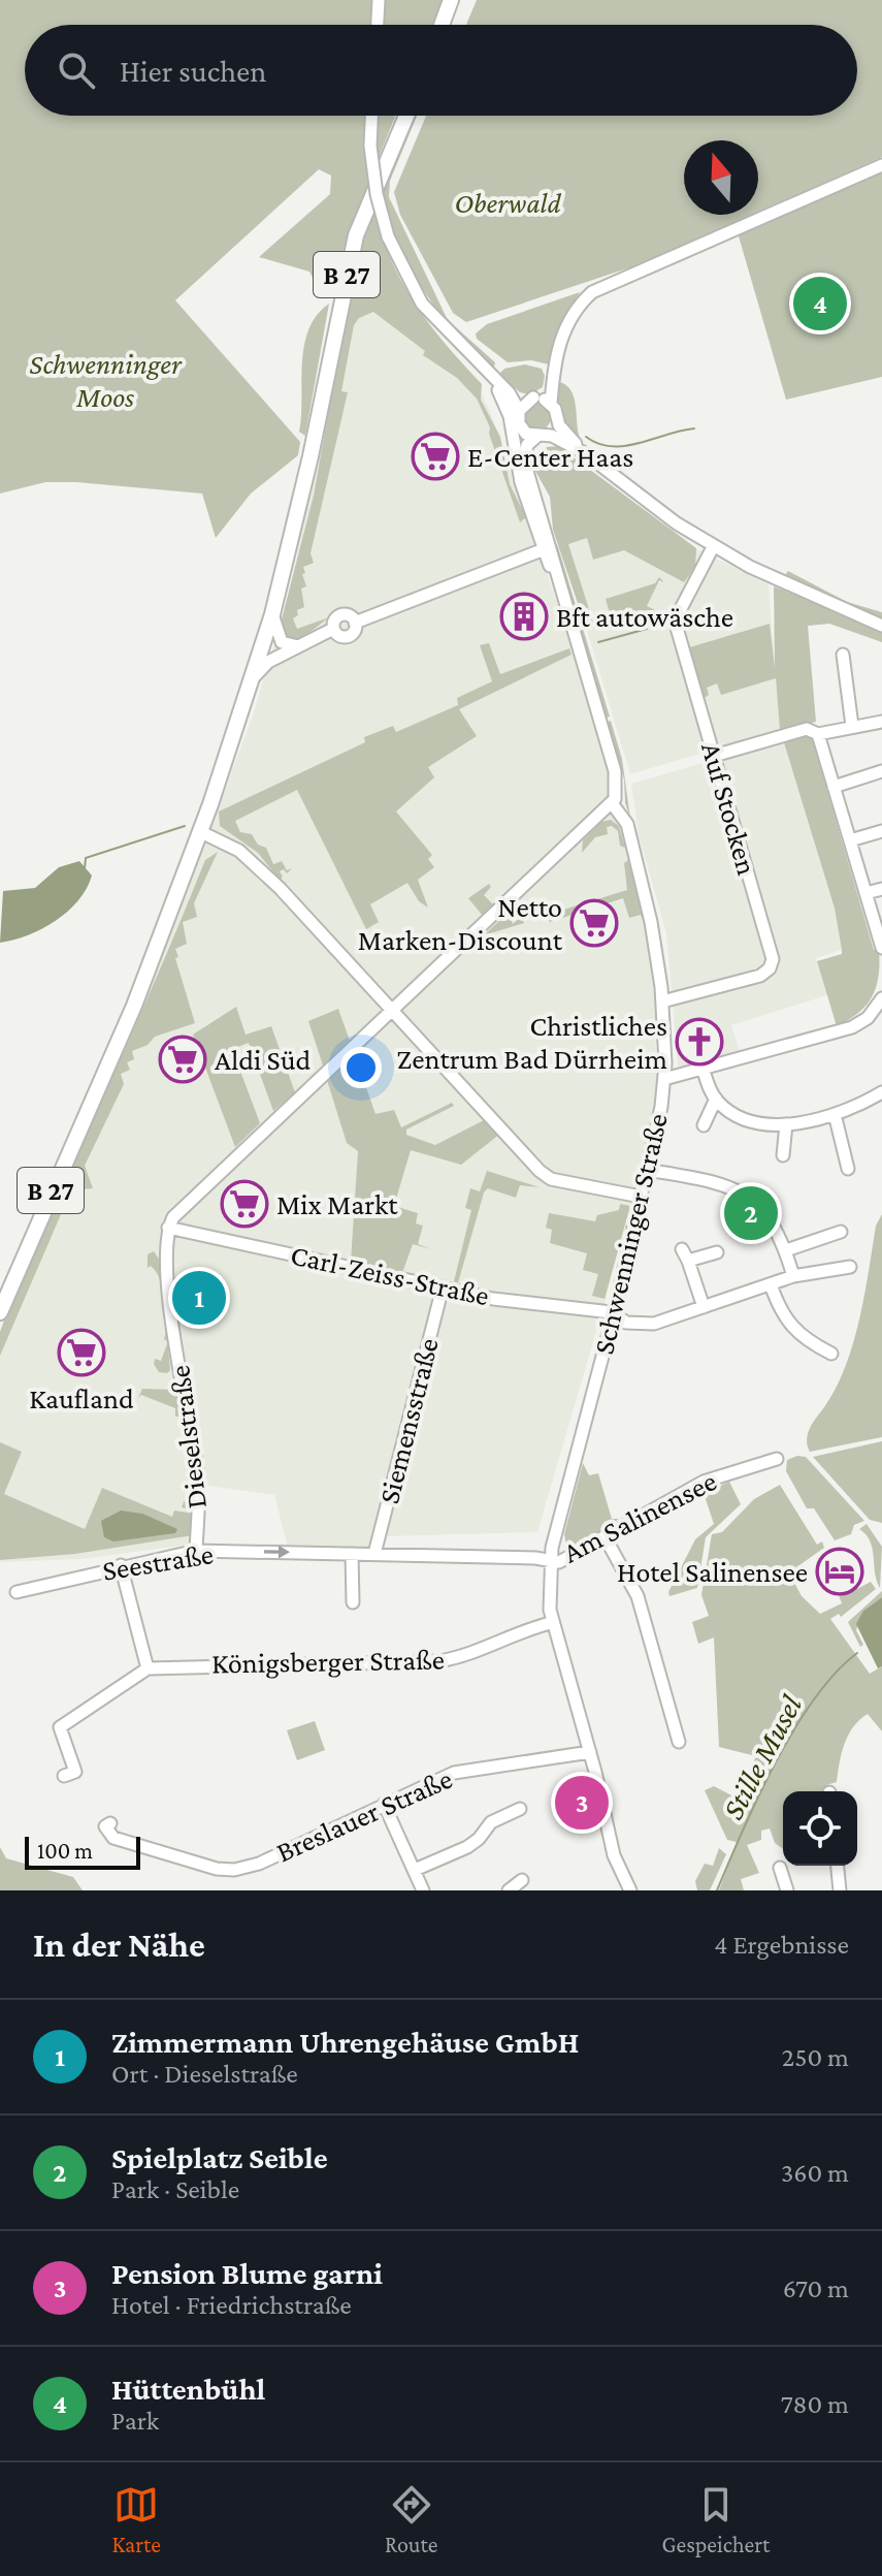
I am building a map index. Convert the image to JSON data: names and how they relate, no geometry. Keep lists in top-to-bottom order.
{
  "streets": {
    "main road": ["B 27"],
    "street": [
      "Auf Stocken",
      "Schwenninger Straße",
      "Carl-Zeiss-Straße",
      "Siemensstraße",
      "Dieselstraße",
      "Am Salinensee",
      "Seestraße",
      "Königsberger Straße",
      "Breslauer Straße"
    ]
  },
  "crossings": [
    ["Auf Stocken", "Schwenninger Straße"],
    ["Schwenninger Straße", "Carl-Zeiss-Straße"],
    ["Schwenninger Straße", "Am Salinensee"],
    ["Schwenninger Straße", "Seestraße"],
    ["Schwenninger Straße", "Königsberger Straße"],
    ["Schwenninger Straße", "Breslauer Straße"],
    ["Carl-Zeiss-Straße", "Siemensstraße"],
    ["Carl-Zeiss-Straße", "Dieselstraße"],
    ["Siemensstraße", "Seestraße"],
    ["Dieselstraße", "Seestraße"],
    ["Am Salinensee", "Seestraße"]
  ],
  "water": ["Stille Musel"],
  "parks": ["Oberwald", "Schwenninger Moos"],
  "places": {
    "supermarket": [
      "E-Center Haas",
      "Netto Marken-Discount",
      "Aldi Süd",
      "Mix Markt",
      "Kaufland"
    ],
    "building": ["Bft autowäsche"],
    "church": ["Christliches Zentrum Bad Dürrheim"],
    "hotel": ["Hotel Salinensee"]
  },
  "scale_bar": "100 m",
  "north": "top",
  "page": {
    "search": "Hier suchen",
    "pins": [
      "4",
      "2",
      "1",
      "3"
    ],
    "scale": "100 m",
    "heading": ["In der Nähe", "4 Ergebnisse"],
    "list": [
      {
        "mark": "1",
        "name": "Zimmermann Uhrengehäuse GmbH",
        "note": "Ort · Dieselstraße",
        "value": "250 m"
      },
      {
        "mark": "2",
        "name": "Spielplatz Seible",
        "note": "Park · Seible",
        "value": "360 m"
      },
      {
        "mark": "3",
        "name": "Pension Blume garni",
        "note": "Hotel · Friedrichstraße",
        "value": "670 m"
      },
      {
        "mark": "4",
        "name": "Hüttenbühl",
        "note": "Park",
        "value": "780 m"
      }
    ],
    "nav": ["Karte", "Route", "Gespeichert"]
  }
}
